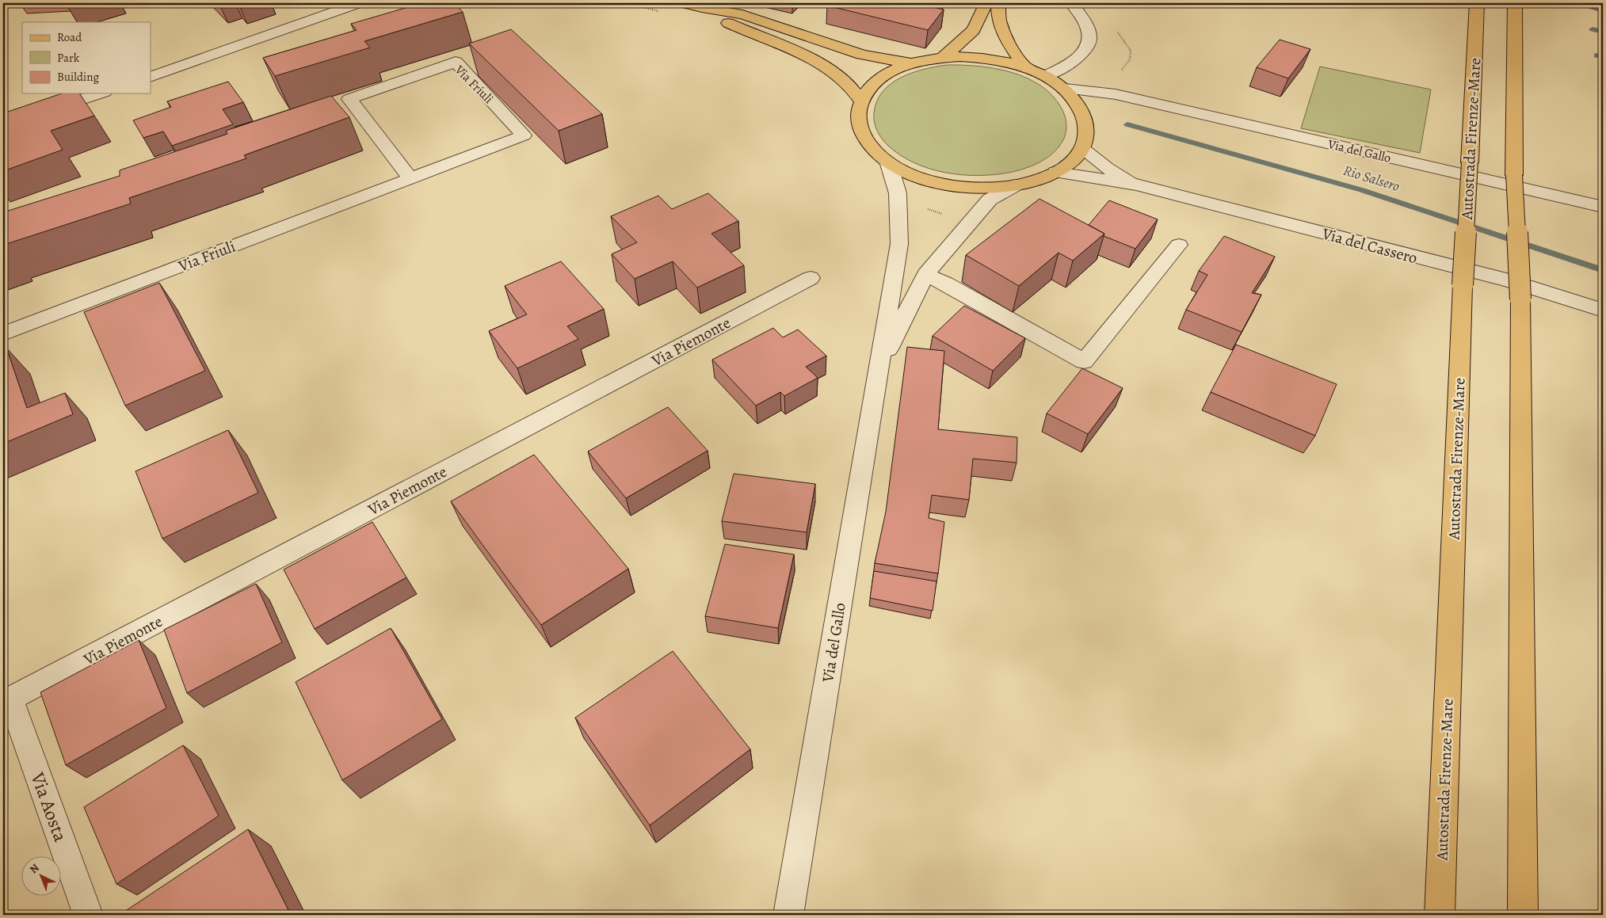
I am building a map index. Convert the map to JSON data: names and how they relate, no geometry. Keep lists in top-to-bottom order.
{
  "streets": {
    "main road": ["Autostrada Firenze-Mare"],
    "street": [
      "Via Friuli",
      "Via del Gallo",
      "Via del Cassero",
      "Via Piemonte",
      "Via Aosta"
    ]
  },
  "crossings": [
    ["Via Piemonte", "Via Aosta"]
  ],
  "water": ["Rio Salsero"],
  "legend": ["Road", "Park", "Building"],
  "north": "top left"
}
